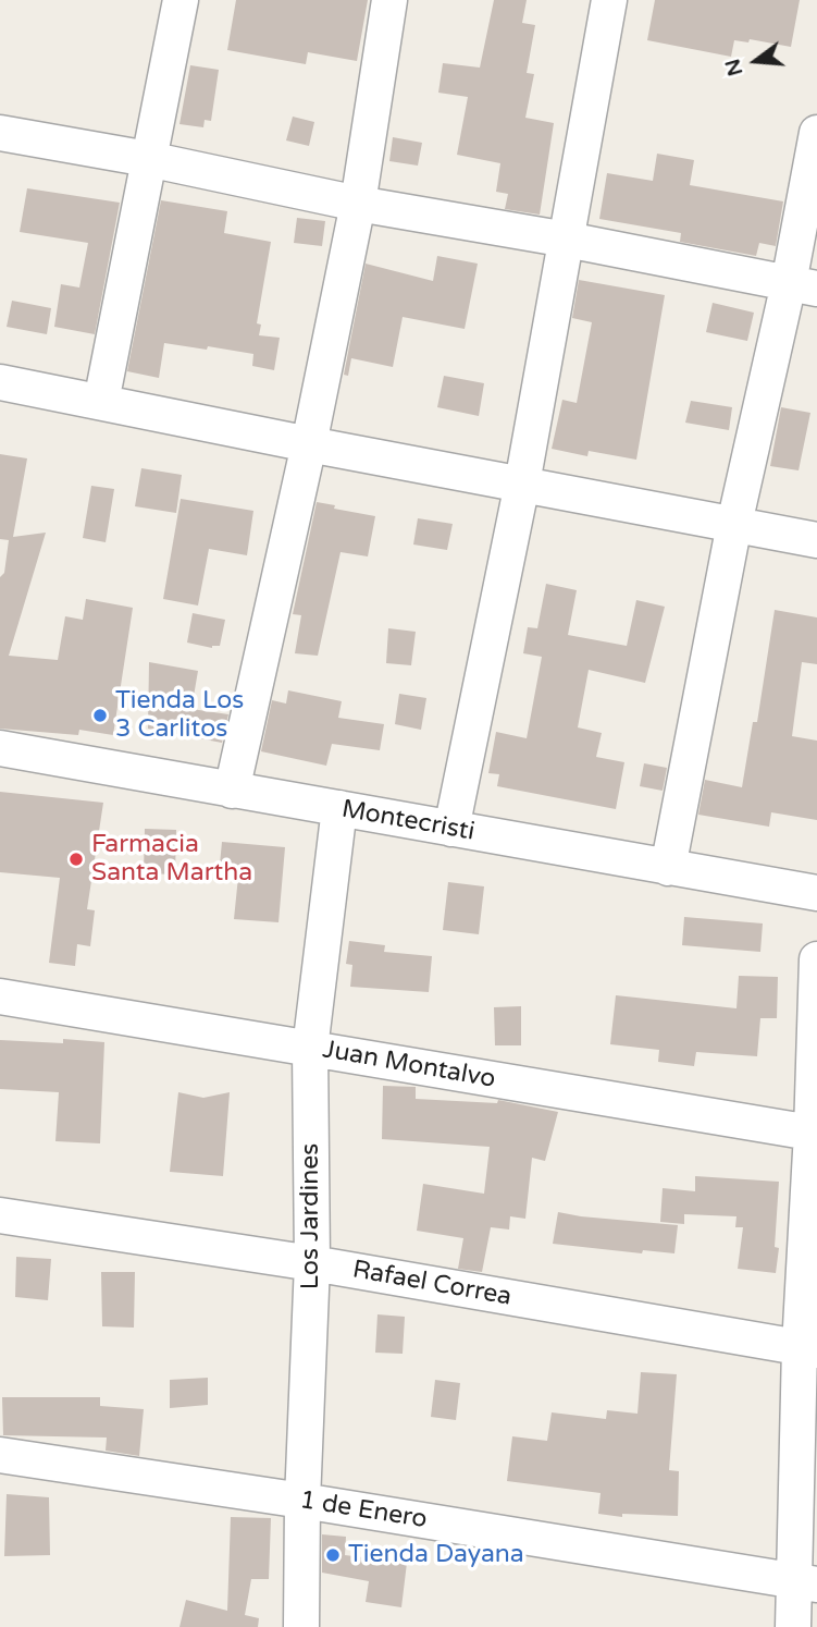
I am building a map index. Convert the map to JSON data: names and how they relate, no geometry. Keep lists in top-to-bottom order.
{
  "streets": {
    "street": [
      "Montecristi",
      "Juan Montalvo",
      "Los Jardines",
      "Rafael Correa",
      "1 de Enero"
    ]
  },
  "crossings": [
    ["Montecristi", "Los Jardines"],
    ["Juan Montalvo", "Los Jardines"],
    ["Los Jardines", "Rafael Correa"],
    ["Los Jardines", "1 de Enero"]
  ],
  "places": ["Tienda Los 3 Carlitos", "Farmacia Santa Martha", "Tienda Dayana"],
  "north": "left"
}
